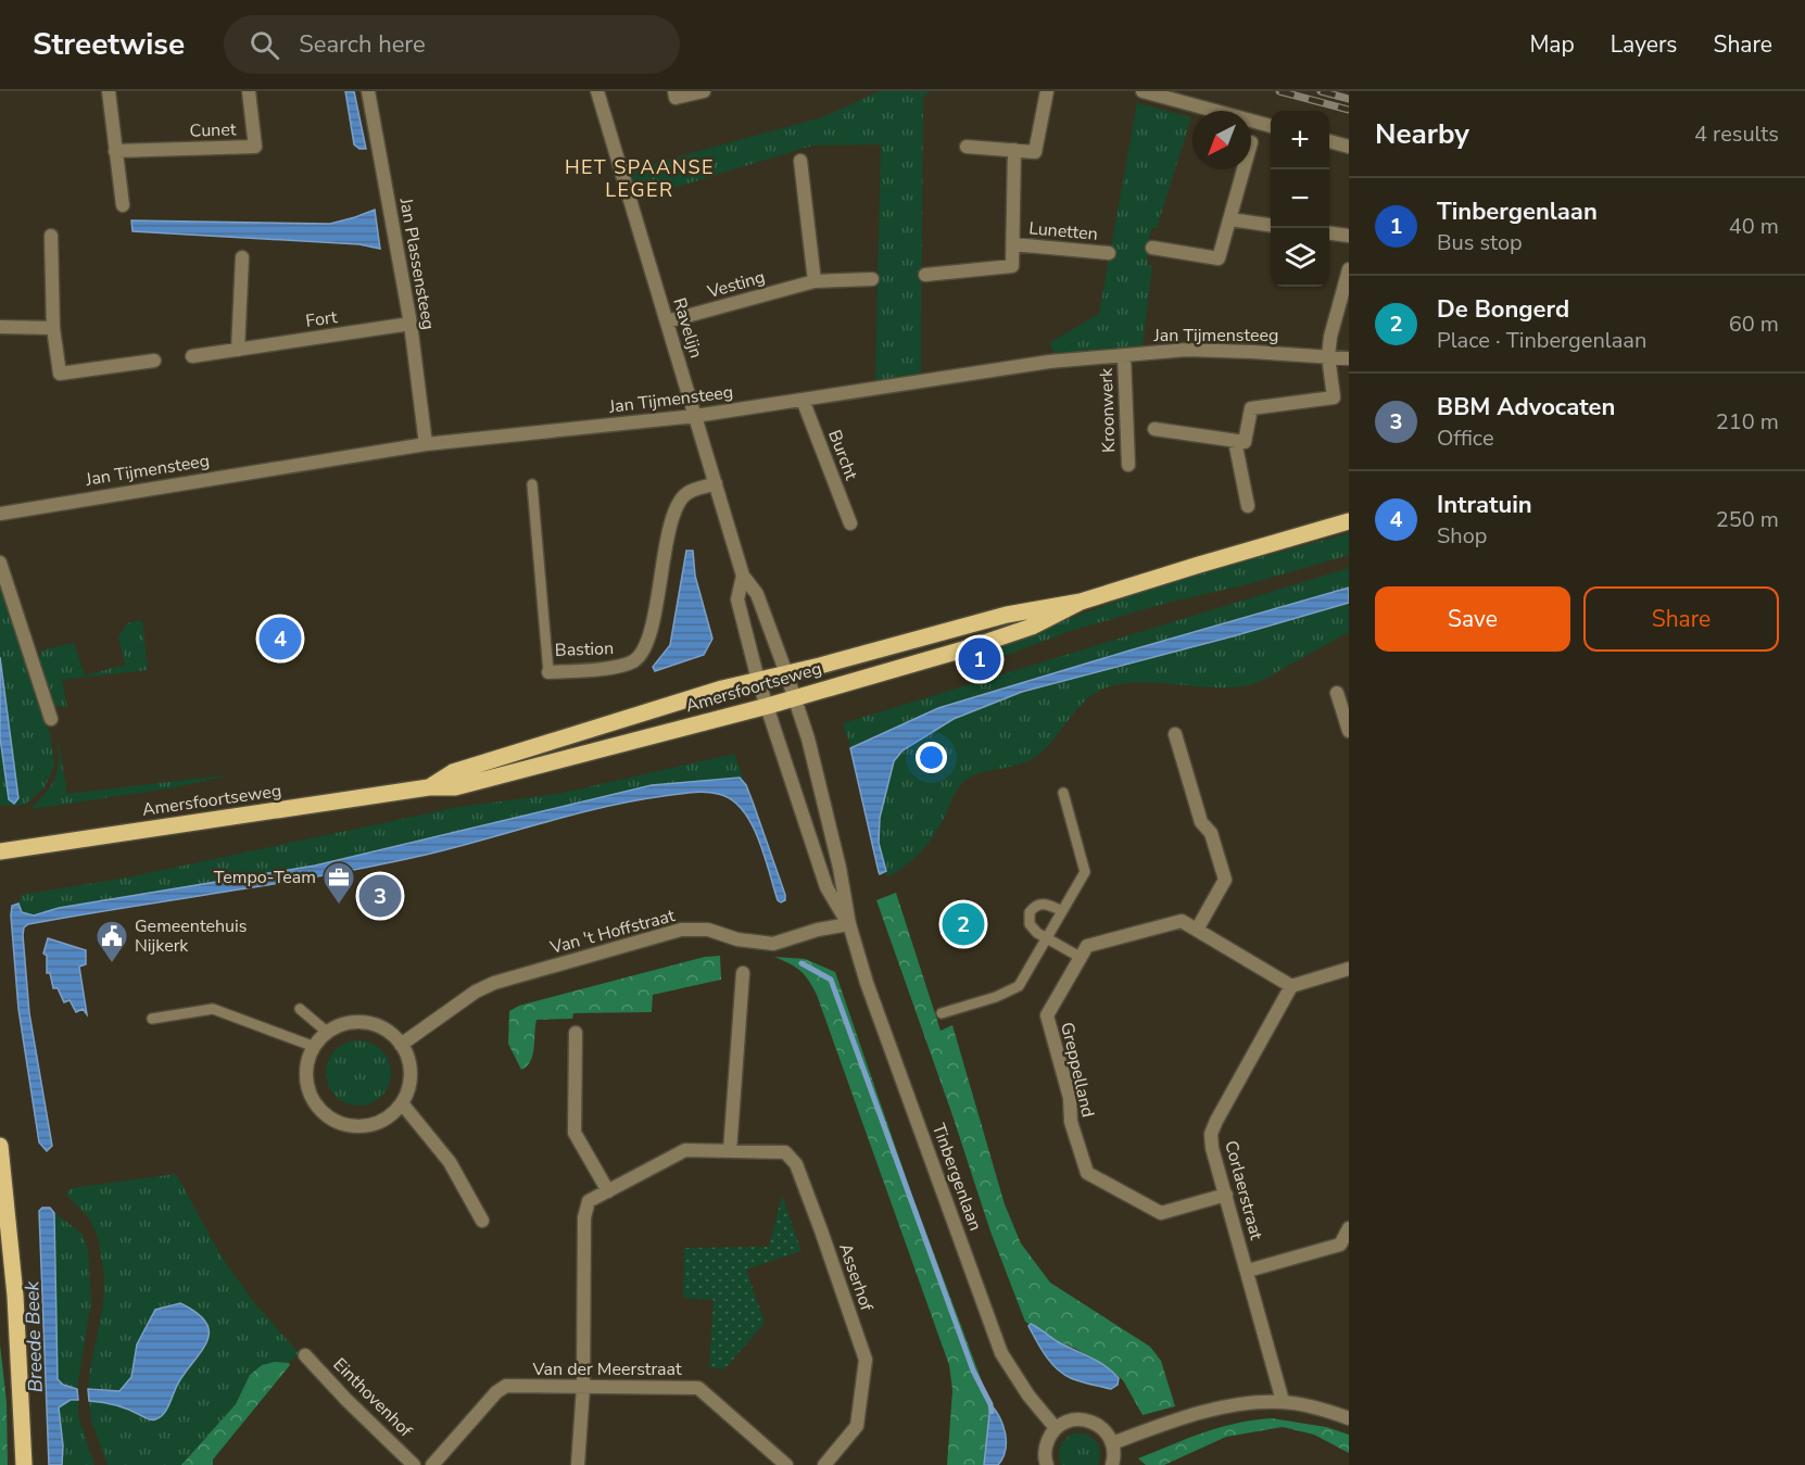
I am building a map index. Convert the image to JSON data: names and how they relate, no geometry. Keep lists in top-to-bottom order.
{
  "streets": {
    "main road": ["Amersfoortseweg"],
    "street": [
      "Cunet",
      "Lunetten",
      "Jan Plassensteeg",
      "Vesting",
      "Fort",
      "Ravelijn",
      "Jan Tijmensteeg",
      "Kroonwerk",
      "Burcht",
      "Bastion",
      "Van 't Hoffstraat",
      "Greppelland",
      "Tinbergenlaan",
      "Corlaerstraat",
      "Asserhof",
      "Van der Meerstraat",
      "Einthovenhof"
    ]
  },
  "crossings": [
    ["Jan Plassensteeg", "Fort"],
    ["Jan Plassensteeg", "Jan Tijmensteeg"],
    ["Vesting", "Ravelijn"],
    ["Ravelijn", "Jan Tijmensteeg"],
    ["Ravelijn", "Bastion"],
    ["Ravelijn", "Amersfoortseweg"],
    ["Ravelijn", "Tinbergenlaan"],
    ["Jan Tijmensteeg", "Kroonwerk"],
    ["Jan Tijmensteeg", "Burcht"],
    ["Amersfoortseweg", "Tinbergenlaan"],
    ["Van 't Hoffstraat", "Tinbergenlaan"],
    ["Greppelland", "Corlaerstraat"],
    ["Asserhof", "Van der Meerstraat"]
  ],
  "districts": ["HET SPAANSE LEGER"],
  "water": ["Breede Beek"],
  "places": {
    "office": ["Tempo-Team"],
    "public building": ["Gemeentehuis Nijkerk"]
  },
  "north": "bottom left",
  "page": {
    "header": "Streetwise",
    "search": "Search here",
    "nav": ["Map", "Layers", "Share"],
    "heading": ["Nearby", "4 results"],
    "map_buttons": ["+", "−"],
    "list": [
      {
        "mark": "1",
        "name": "Tinbergenlaan",
        "note": "Bus stop",
        "value": "40 m"
      },
      {
        "mark": "2",
        "name": "De Bongerd",
        "note": "Place · Tinbergenlaan",
        "value": "60 m"
      },
      {
        "mark": "3",
        "name": "BBM Advocaten",
        "note": "Office",
        "value": "210 m"
      },
      {
        "mark": "4",
        "name": "Intratuin",
        "note": "Shop",
        "value": "250 m"
      }
    ],
    "buttons": ["Save", "Share"],
    "pins": [
      "4",
      "1",
      "3",
      "2"
    ]
  }
}
